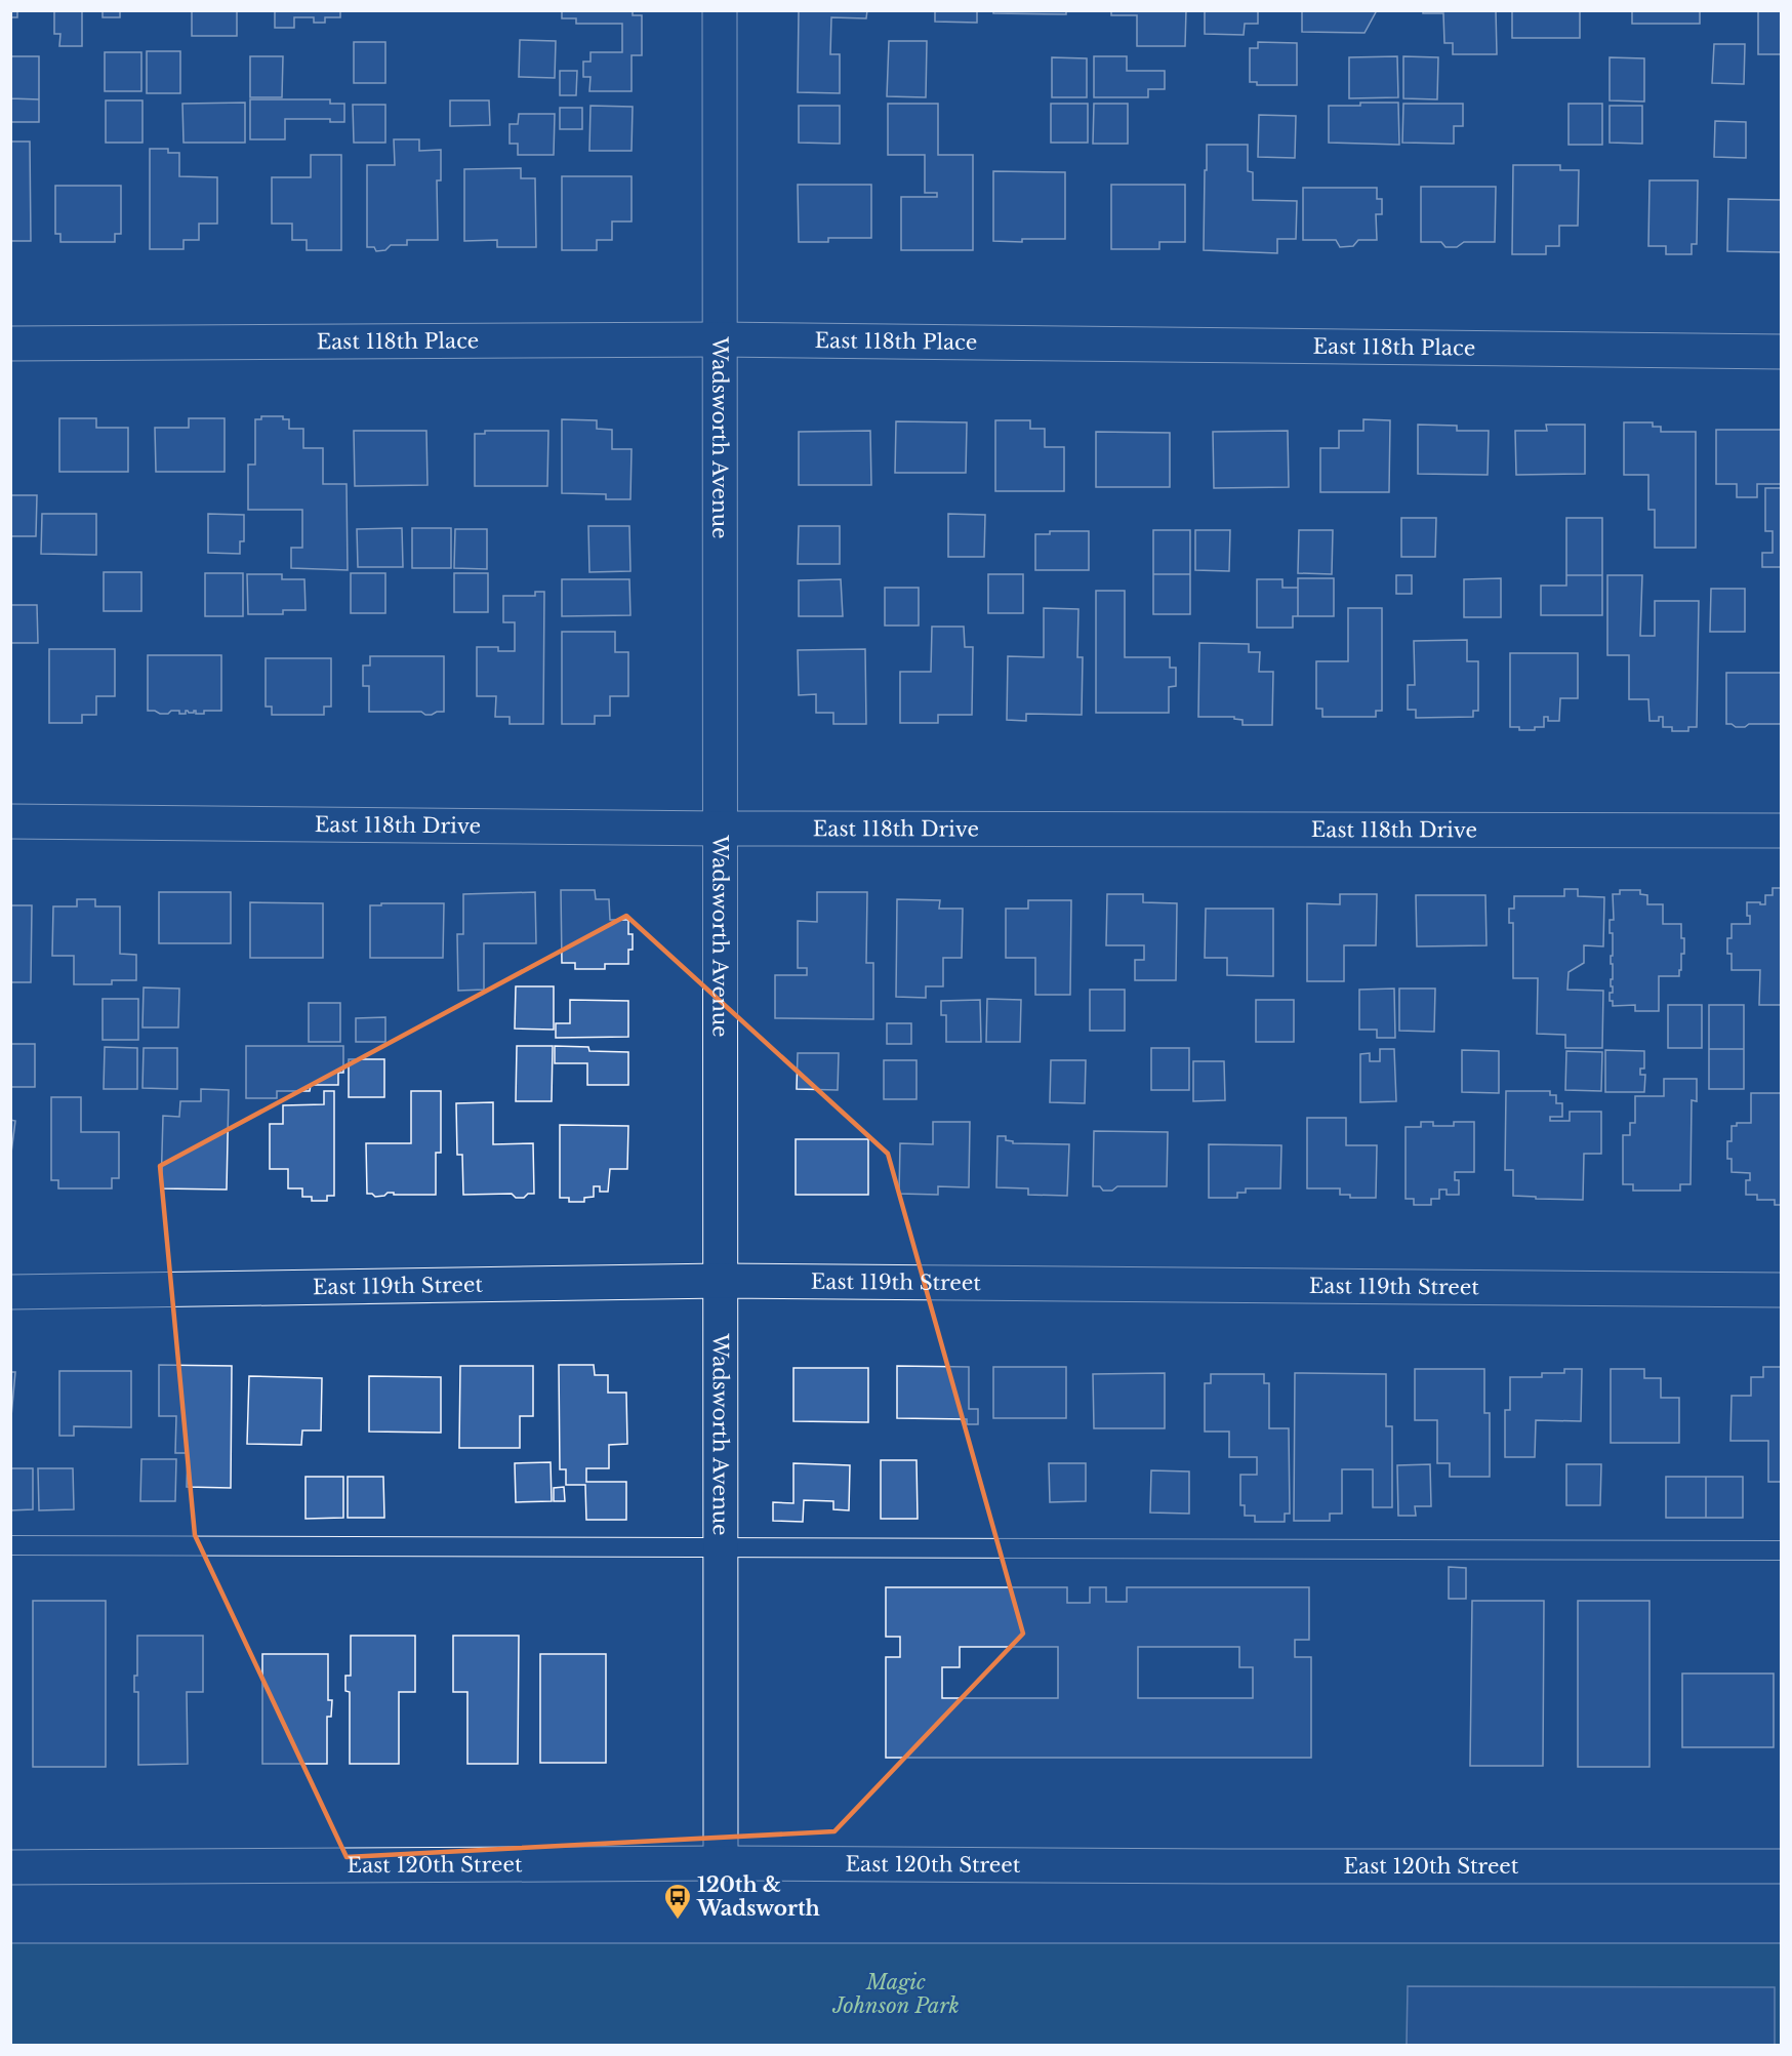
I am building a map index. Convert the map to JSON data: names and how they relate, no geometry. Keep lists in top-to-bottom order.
{
  "streets": {
    "street": [
      "East 118th Place",
      "Wadsworth Avenue",
      "East 118th Drive",
      "East 119th Street",
      "East 120th Street"
    ]
  },
  "crossings": [
    ["East 118th Place", "Wadsworth Avenue"],
    ["Wadsworth Avenue", "East 118th Drive"],
    ["Wadsworth Avenue", "East 119th Street"],
    ["Wadsworth Avenue", "East 120th Street"]
  ],
  "parks": ["Magic Johnson Park"],
  "places": {
    "bus stop": ["120th & Wadsworth"]
  }
}
